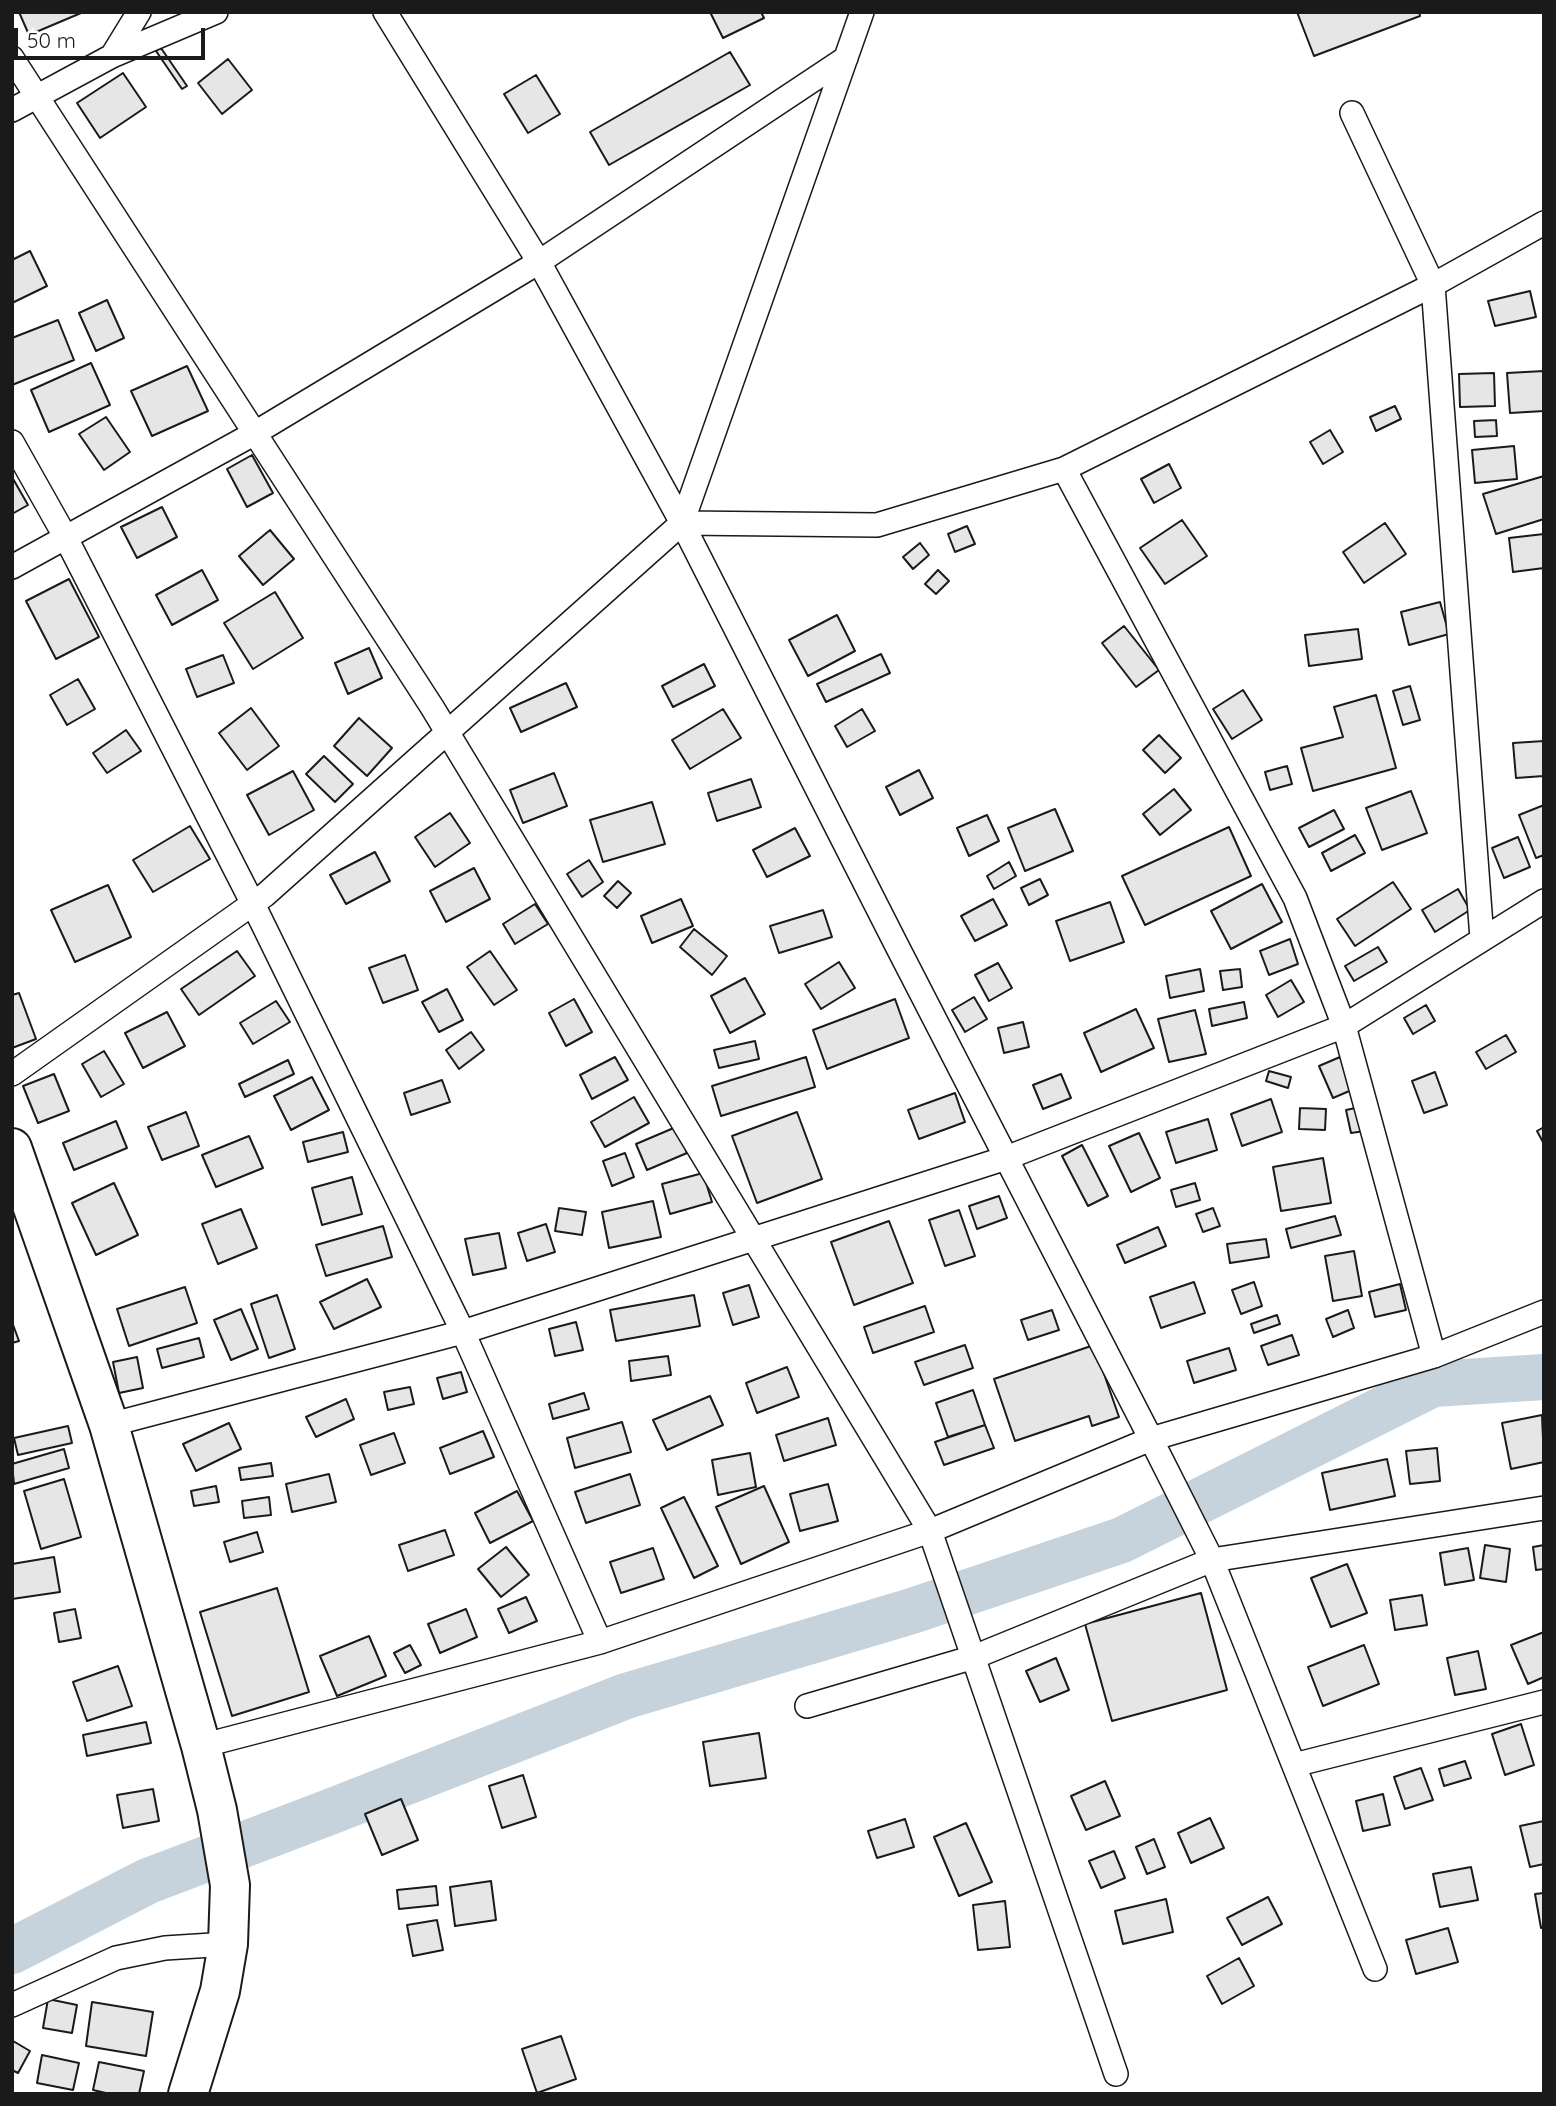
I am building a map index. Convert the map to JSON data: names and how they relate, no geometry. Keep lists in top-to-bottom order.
{
  "scale_bar": "50 m"
}
